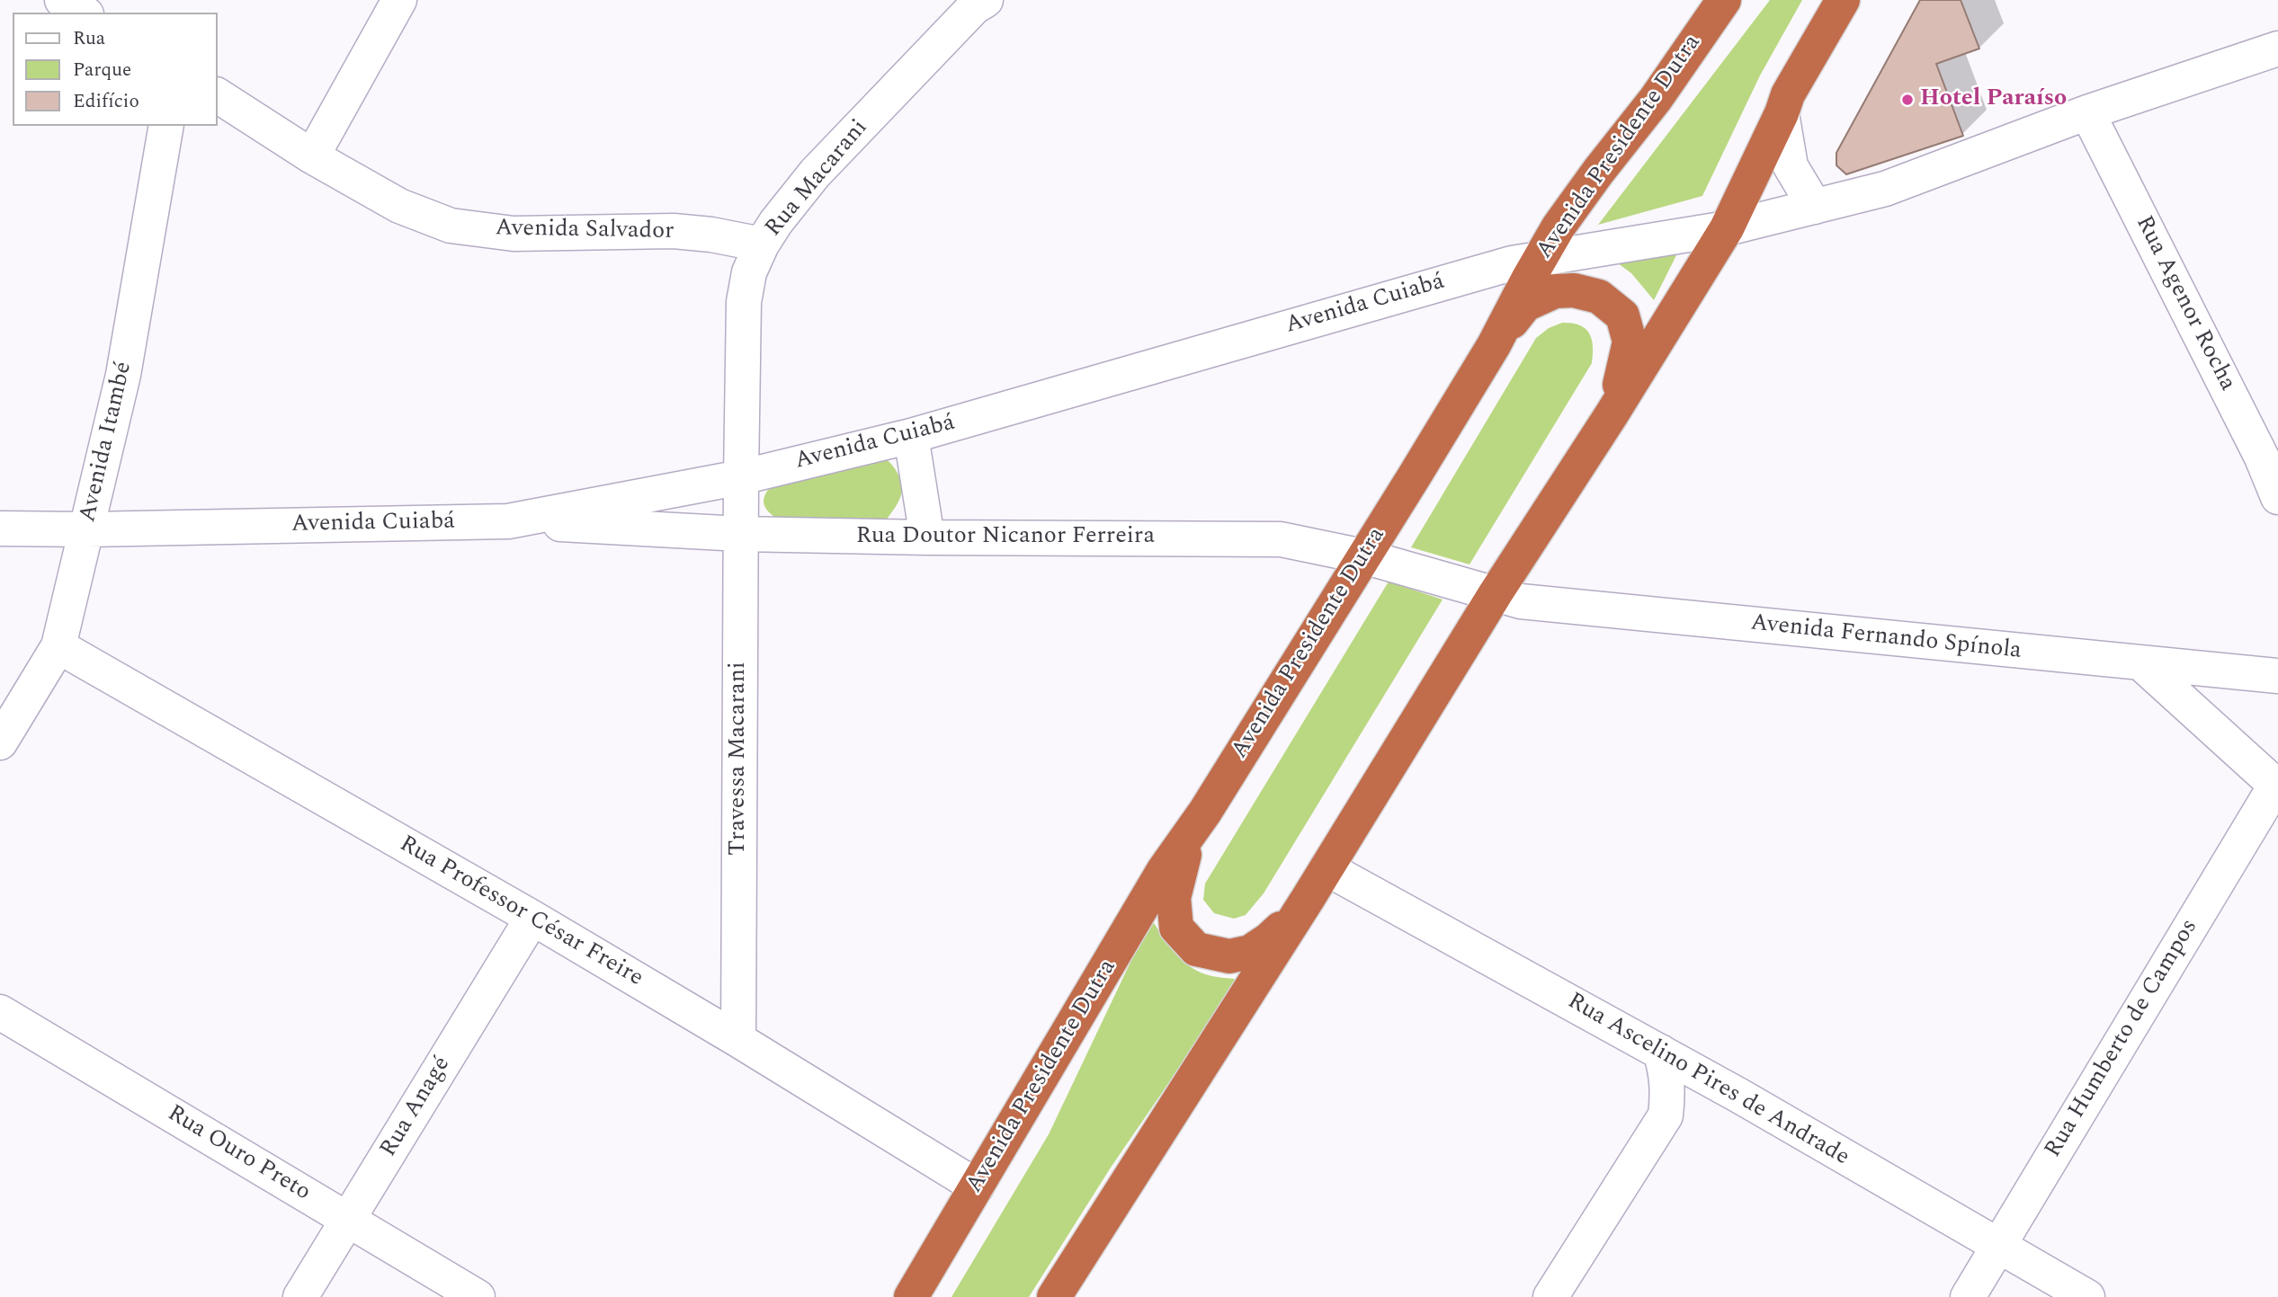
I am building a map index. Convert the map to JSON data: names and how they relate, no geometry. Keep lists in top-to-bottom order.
{
  "streets": {
    "highway": ["Avenida Presidente Dutra"],
    "street": [
      "Rua Macarani",
      "Avenida Salvador",
      "Rua Agenor Rocha",
      "Avenida Cuiabá",
      "Avenida Itambé",
      "Rua Doutor Nicanor Ferreira",
      "Avenida Fernando Spínola",
      "Travessa Macarani",
      "Rua Professor César Freire",
      "Rua Humberto de Campos",
      "Rua Ascelino Pires de Andrade",
      "Rua Anagé",
      "Rua Ouro Preto"
    ]
  },
  "crossings": [
    ["Avenida Presidente Dutra", "Avenida Cuiabá"],
    ["Avenida Presidente Dutra", "Rua Doutor Nicanor Ferreira"],
    ["Avenida Presidente Dutra", "Rua Professor César Freire"],
    ["Rua Macarani", "Avenida Salvador"],
    ["Rua Macarani", "Avenida Cuiabá"],
    ["Rua Macarani", "Travessa Macarani"],
    ["Rua Agenor Rocha", "Avenida Cuiabá"],
    ["Avenida Cuiabá", "Avenida Itambé"],
    ["Avenida Cuiabá", "Rua Doutor Nicanor Ferreira"],
    ["Avenida Cuiabá", "Travessa Macarani"],
    ["Avenida Itambé", "Rua Professor César Freire"],
    ["Rua Doutor Nicanor Ferreira", "Avenida Fernando Spínola"],
    ["Rua Doutor Nicanor Ferreira", "Travessa Macarani"],
    ["Travessa Macarani", "Rua Professor César Freire"],
    ["Rua Professor César Freire", "Rua Anagé"],
    ["Rua Humberto de Campos", "Rua Ascelino Pires de Andrade"],
    ["Rua Anagé", "Rua Ouro Preto"]
  ],
  "places": ["Hotel Paraíso"],
  "legend": ["Rua", "Parque", "Edifício"]
}
